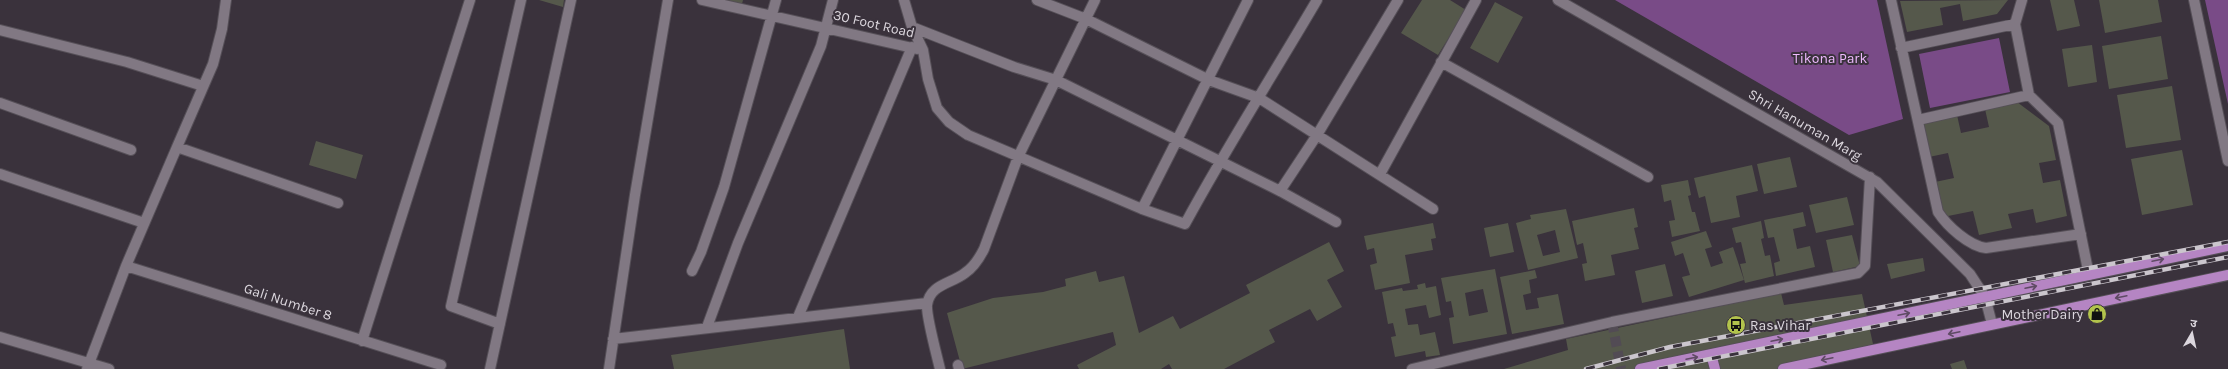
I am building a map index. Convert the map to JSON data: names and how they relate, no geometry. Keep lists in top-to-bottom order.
{
  "streets": {
    "street": ["30 Foot Road", "Shri Hanuman Marg", "Gali Number 8"]
  },
  "parks": ["Tikona Park"],
  "places": {
    "shop": ["Mother Dairy"],
    "bus stop": ["Ras Vihar"]
  },
  "north": "top"
}
